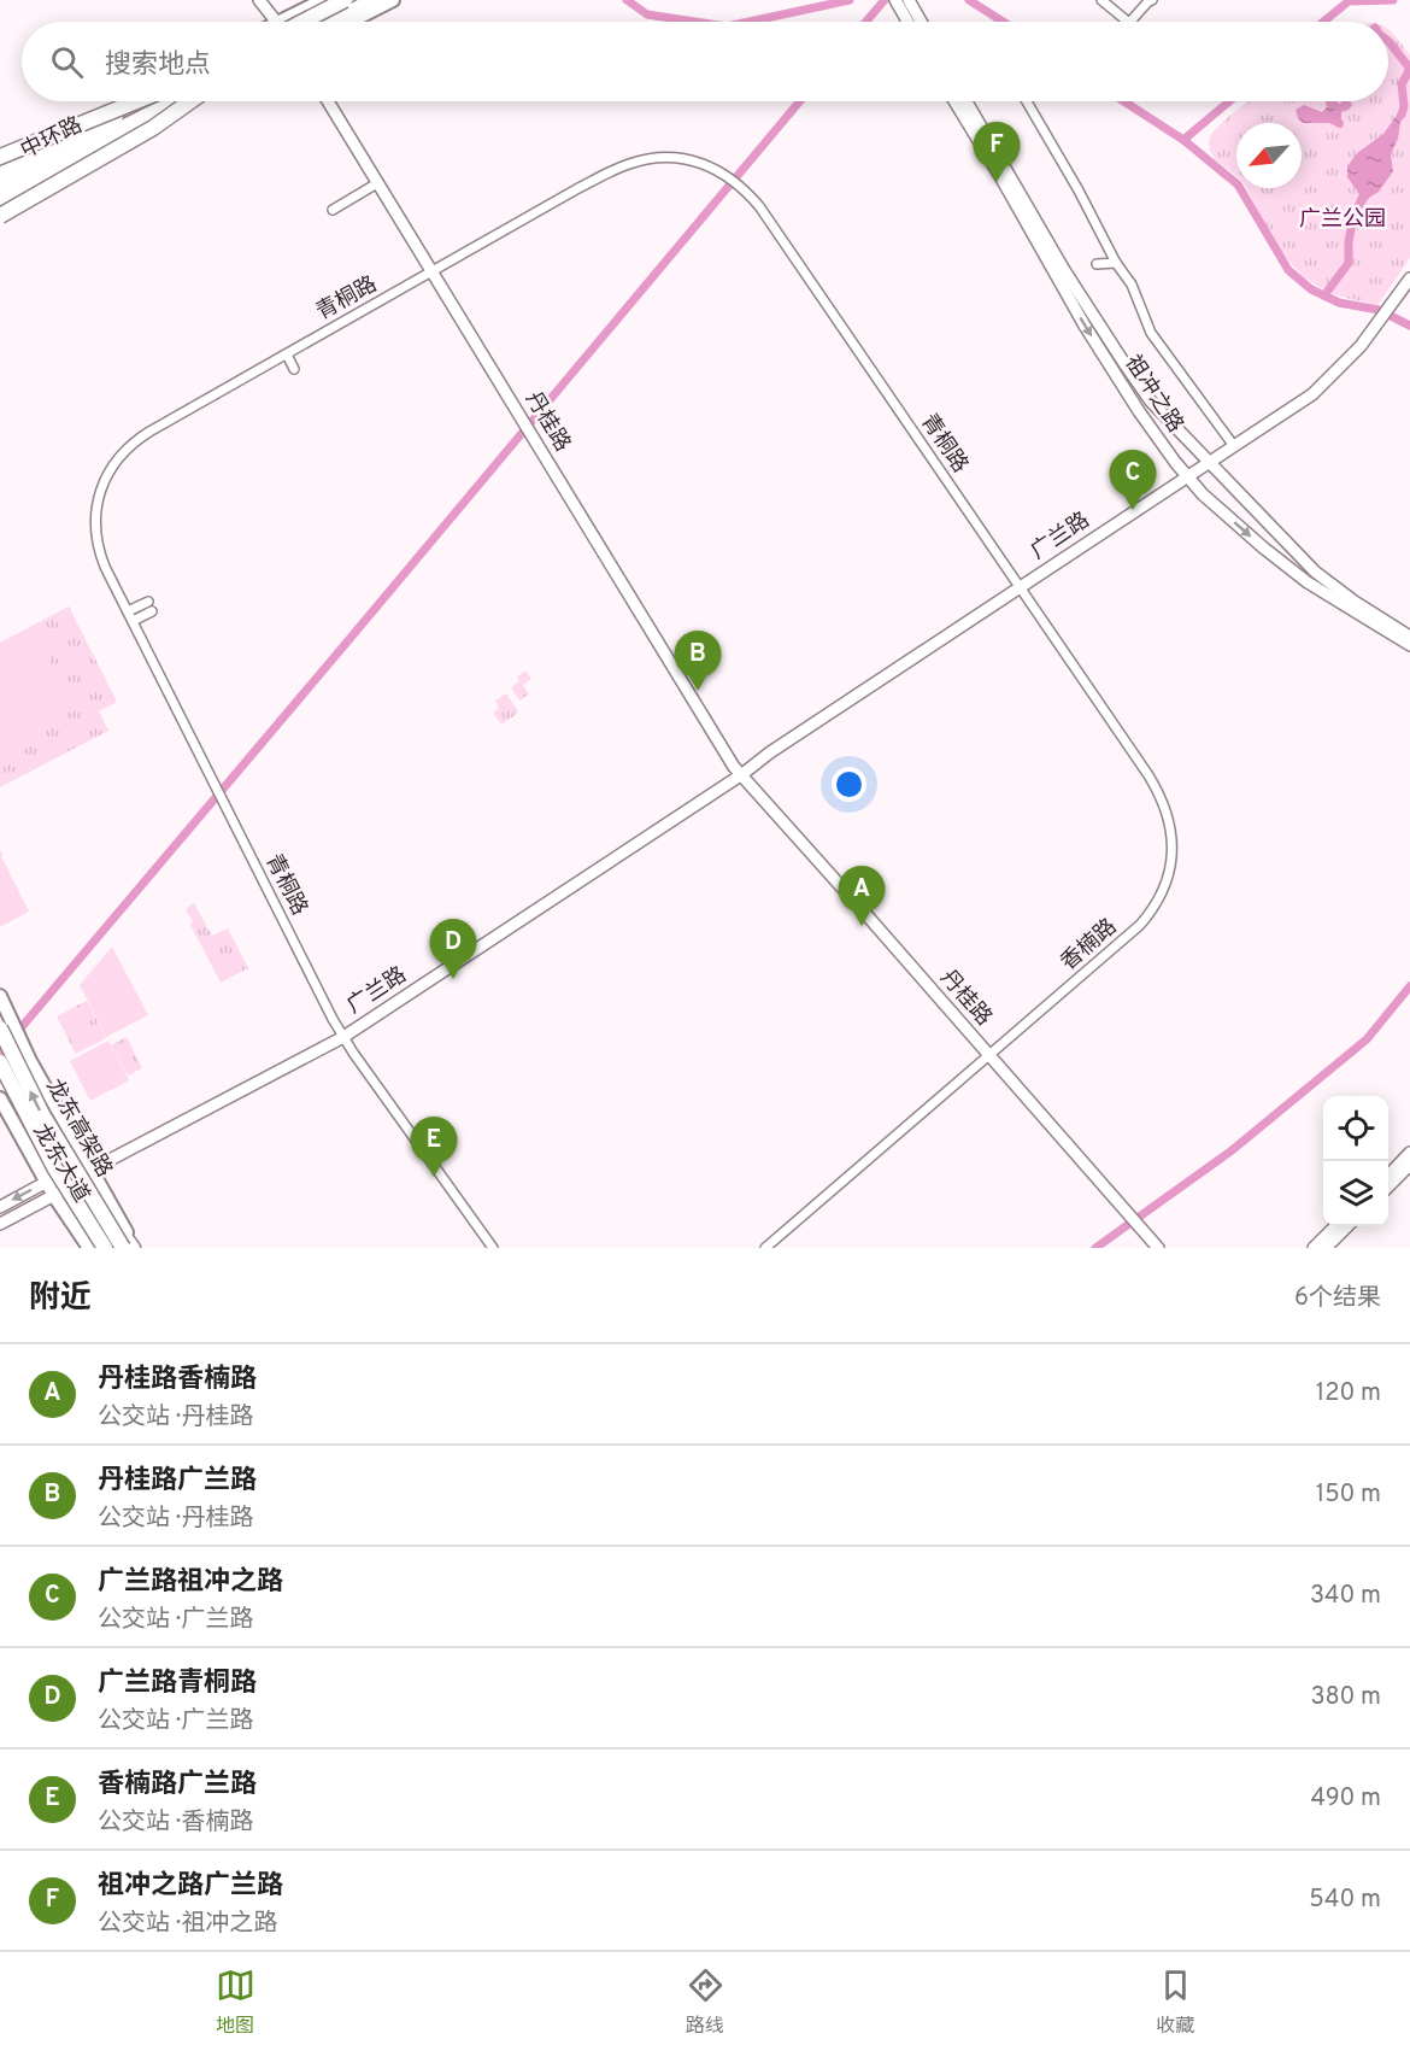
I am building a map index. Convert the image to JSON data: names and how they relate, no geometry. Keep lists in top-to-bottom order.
{
  "streets": {
    "highway": ["中环路", "龙东高架路"],
    "main road": ["龙东大道"],
    "street": [
      "青桐路",
      "祖冲之路",
      "丹桂路",
      "广兰路",
      "香楠路"
    ]
  },
  "crossings": [
    ["青桐路", "丹桂路"],
    ["青桐路", "广兰路"],
    ["青桐路", "香楠路"],
    ["祖冲之路", "广兰路"],
    ["丹桂路", "广兰路"],
    ["丹桂路", "香楠路"],
    ["广兰路", "香楠路"],
    ["广兰路", "龙东大道"],
    ["龙东高架路", "龙东大道"]
  ],
  "parks": ["广兰公园"],
  "north": "bottom left",
  "page": {
    "search": "搜索地点",
    "pins": [
      "F",
      "C",
      "B",
      "A",
      "D",
      "E"
    ],
    "heading": ["附近", "6个结果"],
    "list": [
      {
        "mark": "A",
        "name": "丹桂路香楠路",
        "note": "公交站 · 丹桂路",
        "value": "120 m"
      },
      {
        "mark": "B",
        "name": "丹桂路广兰路",
        "note": "公交站 · 丹桂路",
        "value": "150 m"
      },
      {
        "mark": "C",
        "name": "广兰路祖冲之路",
        "note": "公交站 · 广兰路",
        "value": "340 m"
      },
      {
        "mark": "D",
        "name": "广兰路青桐路",
        "note": "公交站 · 广兰路",
        "value": "380 m"
      },
      {
        "mark": "E",
        "name": "香楠路广兰路",
        "note": "公交站 · 香楠路",
        "value": "490 m"
      },
      {
        "mark": "F",
        "name": "祖冲之路广兰路",
        "note": "公交站 · 祖冲之路",
        "value": "540 m"
      }
    ],
    "nav": ["地图", "路线", "收藏"]
  }
}
